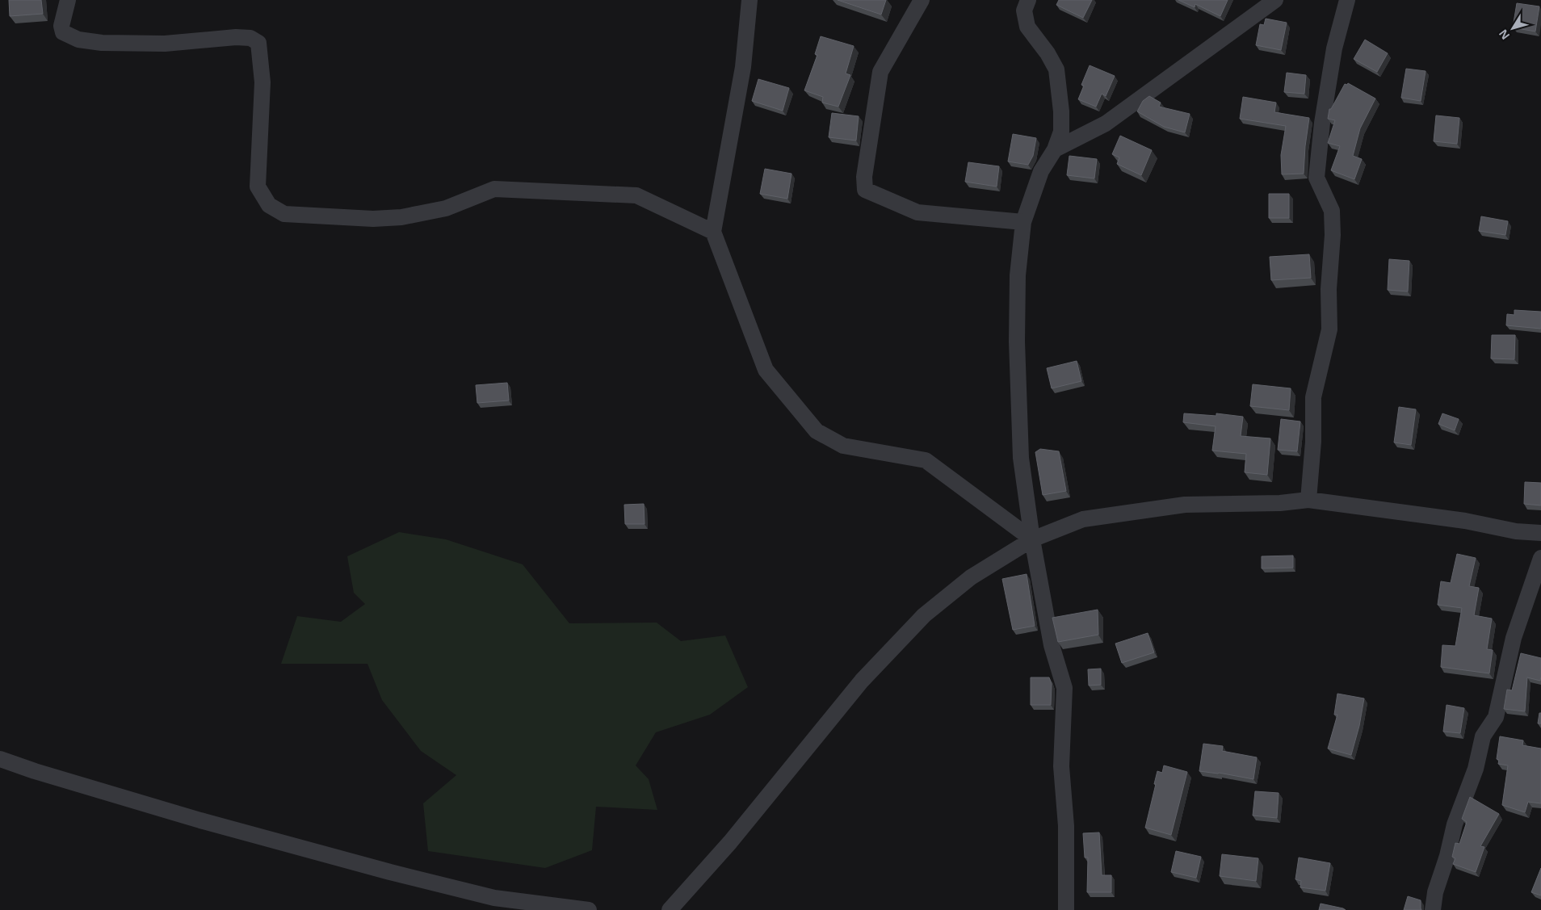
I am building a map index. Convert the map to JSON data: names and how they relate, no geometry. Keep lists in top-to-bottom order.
{
  "north": "bottom left"
}
